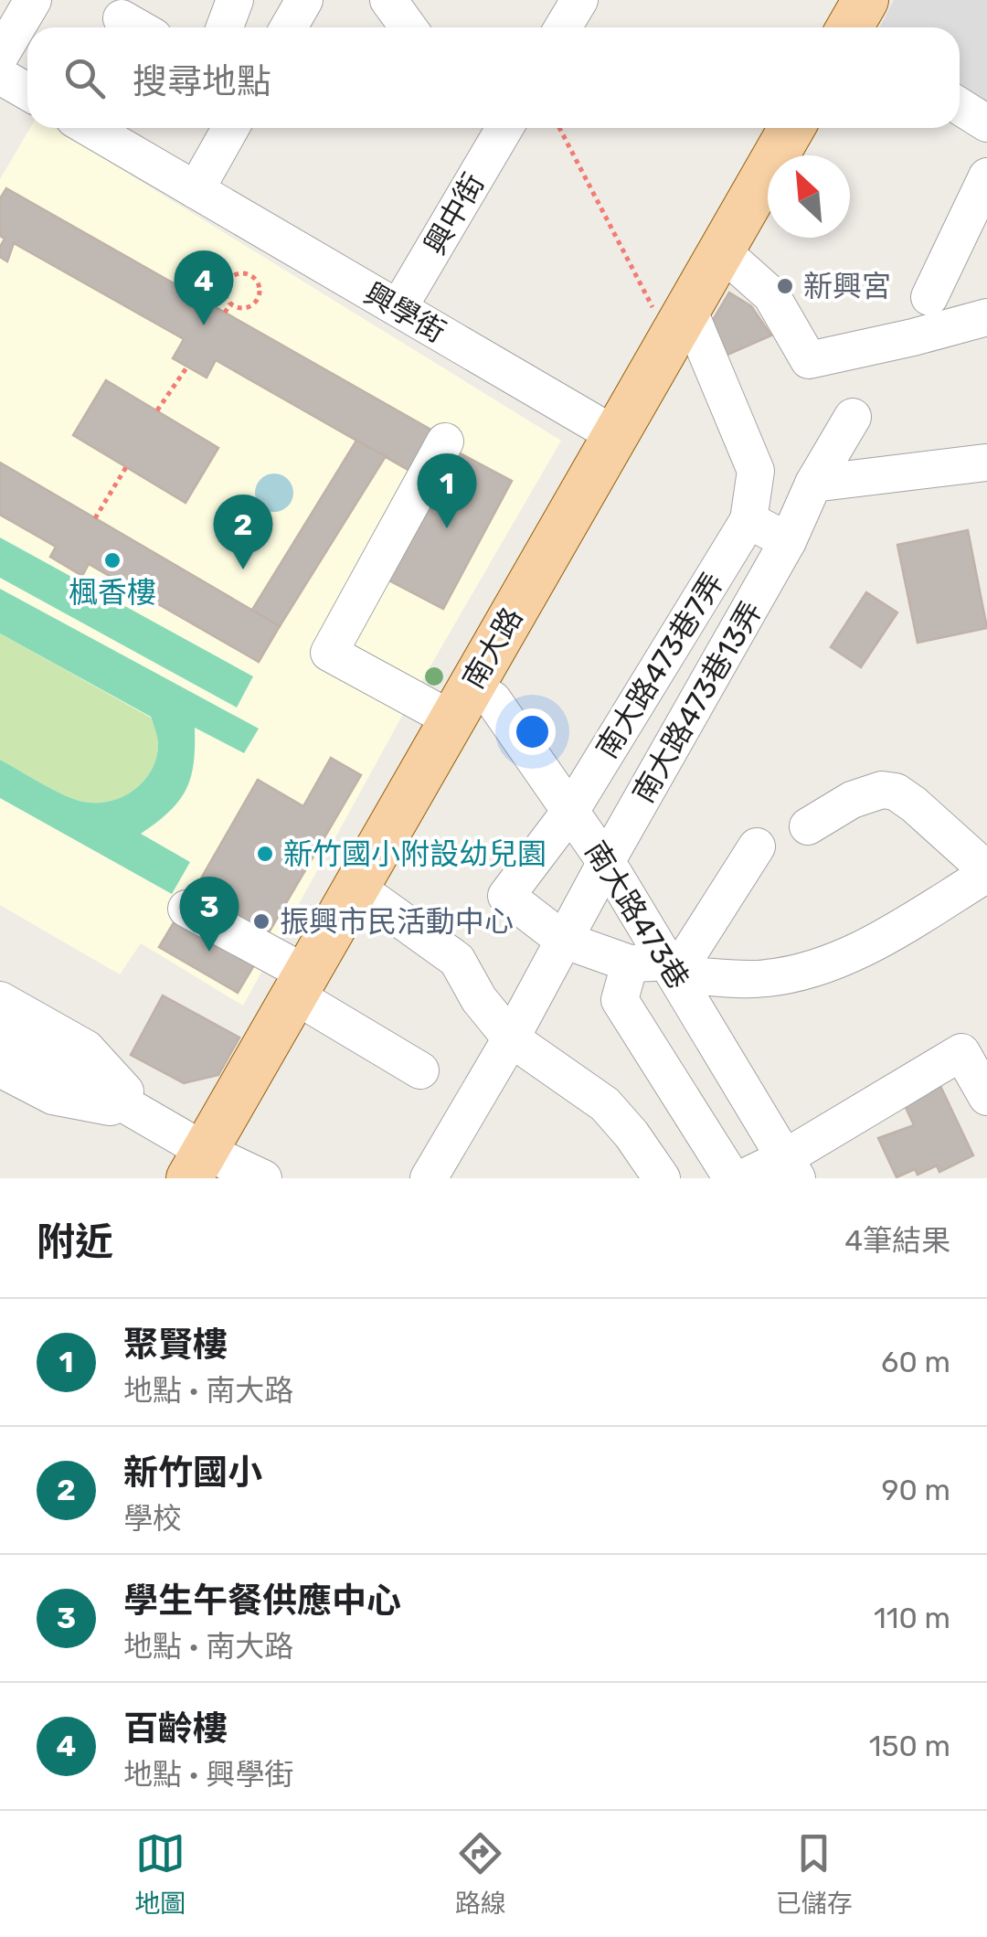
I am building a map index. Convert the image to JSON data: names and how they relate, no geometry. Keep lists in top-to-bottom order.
{
  "streets": {
    "main road": ["南大路"],
    "street": [
      "興中街",
      "興學街",
      "南大路473巷7弄",
      "南大路473巷13弄",
      "南大路473巷"
    ]
  },
  "crossings": [
    ["興中街", "興學街"],
    ["興學街", "南大路"],
    ["南大路", "南大路473巷"],
    ["南大路473巷7弄", "南大路473巷13弄"],
    ["南大路473巷7弄", "南大路473巷"],
    ["南大路473巷13弄", "南大路473巷"]
  ],
  "places": [
    "新興宮",
    "楓香樓",
    "新竹國小附設幼兒園",
    "振興市民活動中心"
  ],
  "north": "top left",
  "page": {
    "search": "搜尋地點",
    "pins": [
      "4",
      "1",
      "2",
      "3"
    ],
    "heading": ["附近", "4筆結果"],
    "list": [
      {
        "mark": "1",
        "name": "聚賢樓",
        "note": "地點 · 南大路",
        "value": "60 m"
      },
      {
        "mark": "2",
        "name": "新竹國小",
        "note": "學校",
        "value": "90 m"
      },
      {
        "mark": "3",
        "name": "學生午餐供應中心",
        "note": "地點 · 南大路",
        "value": "110 m"
      },
      {
        "mark": "4",
        "name": "百齡樓",
        "note": "地點 · 興學街",
        "value": "150 m"
      }
    ],
    "nav": ["地圖", "路線", "已儲存"]
  }
}
